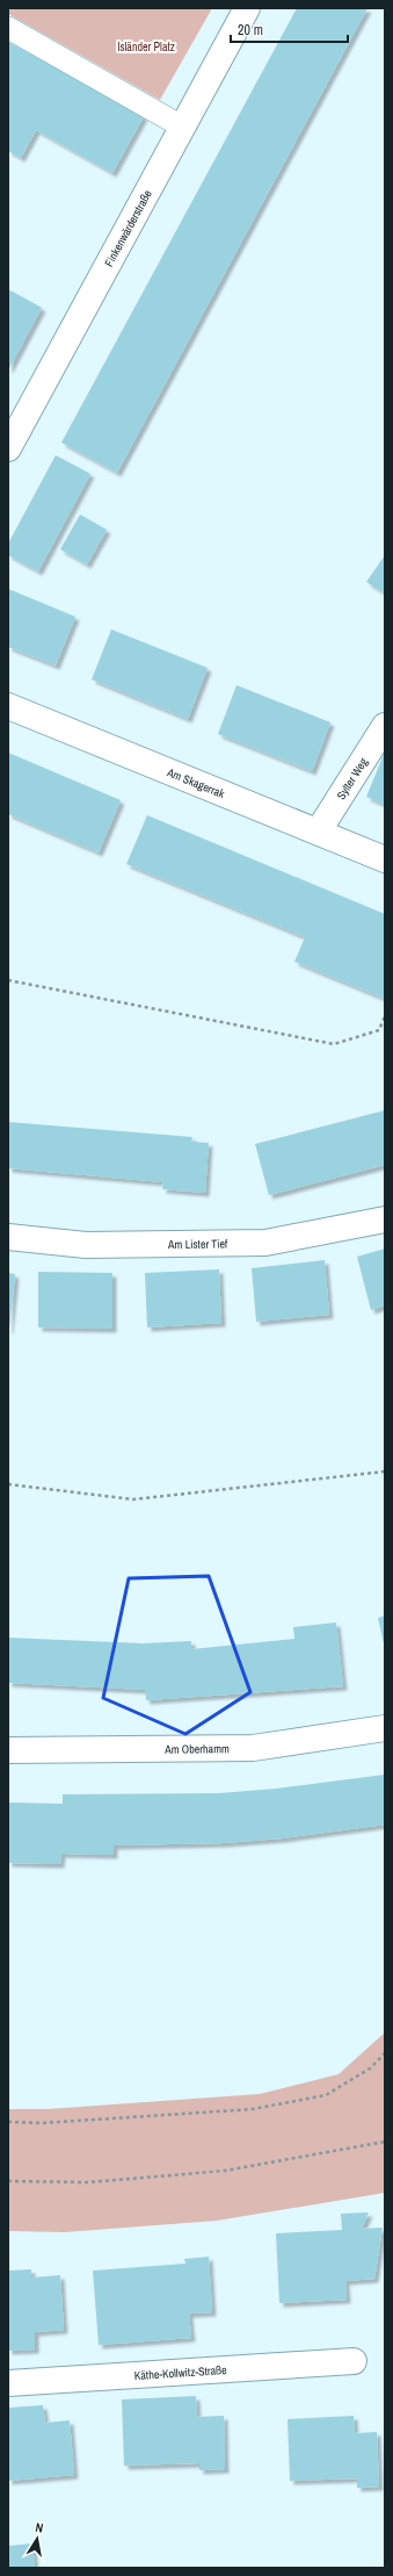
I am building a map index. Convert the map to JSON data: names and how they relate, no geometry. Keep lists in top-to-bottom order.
{
  "streets": {
    "street": [
      "Finkenwärderstraße",
      "Sylter Weg",
      "Am Skagerrak",
      "Am Lister Tief",
      "Am Oberhamm",
      "Käthe-Kollwitz-Straße"
    ]
  },
  "crossings": [
    ["Sylter Weg", "Am Skagerrak"]
  ],
  "parks": ["Isländer Platz"],
  "scale_bar": "20 m",
  "north": "top"
}
